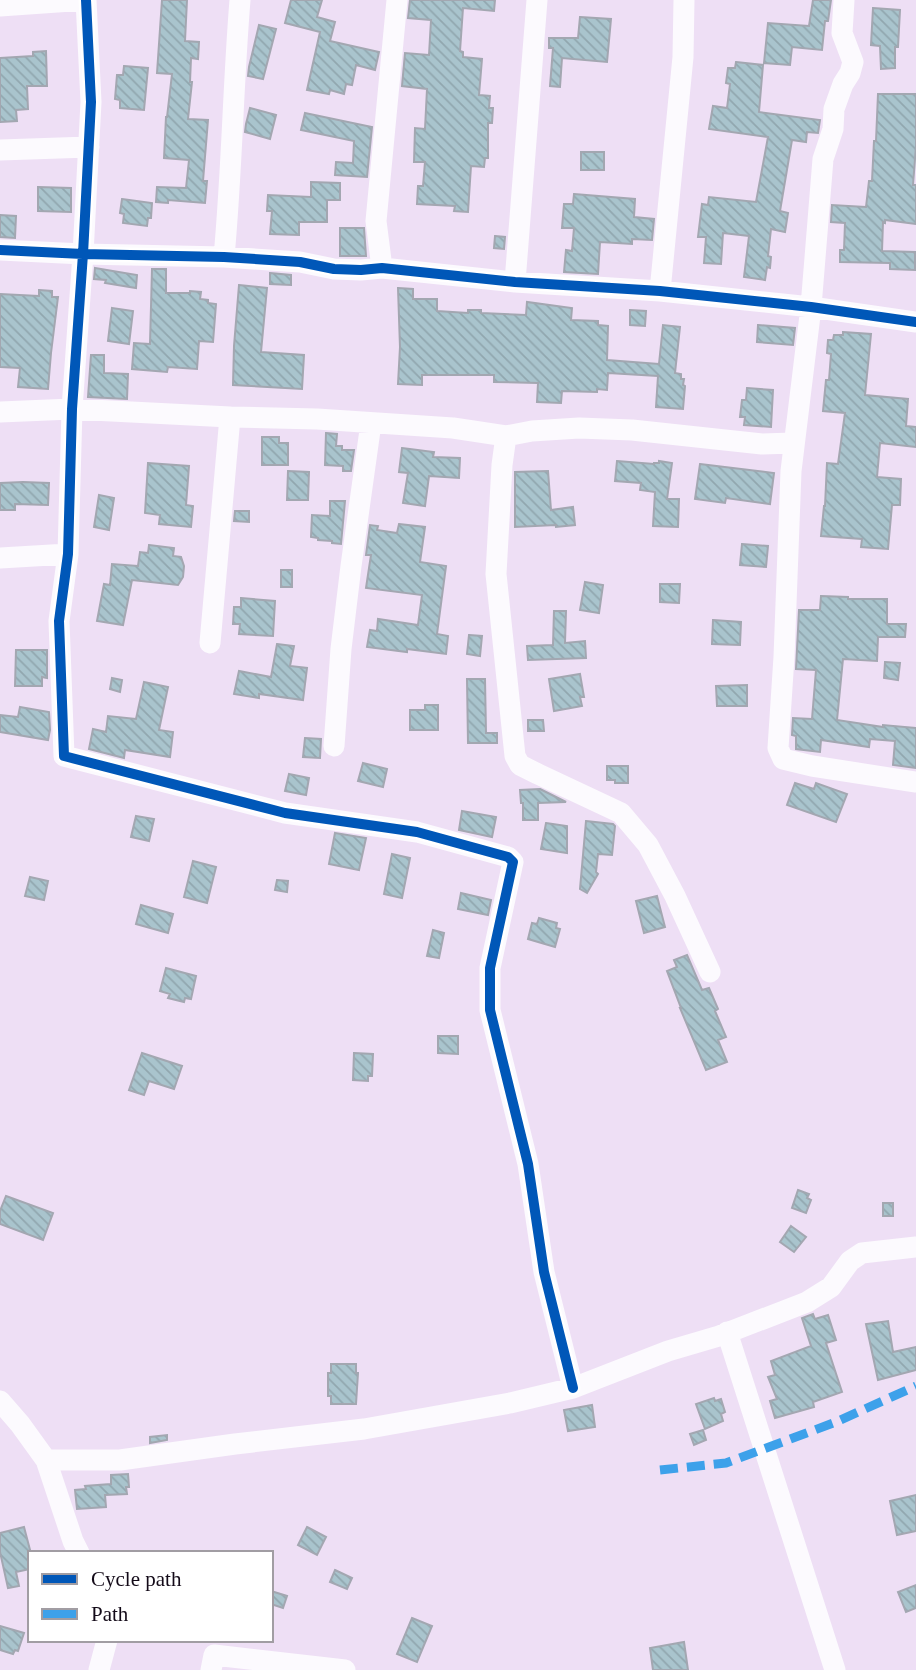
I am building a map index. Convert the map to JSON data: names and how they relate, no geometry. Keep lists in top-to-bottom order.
{
  "legend": ["Cycle path", "Path"]
}
